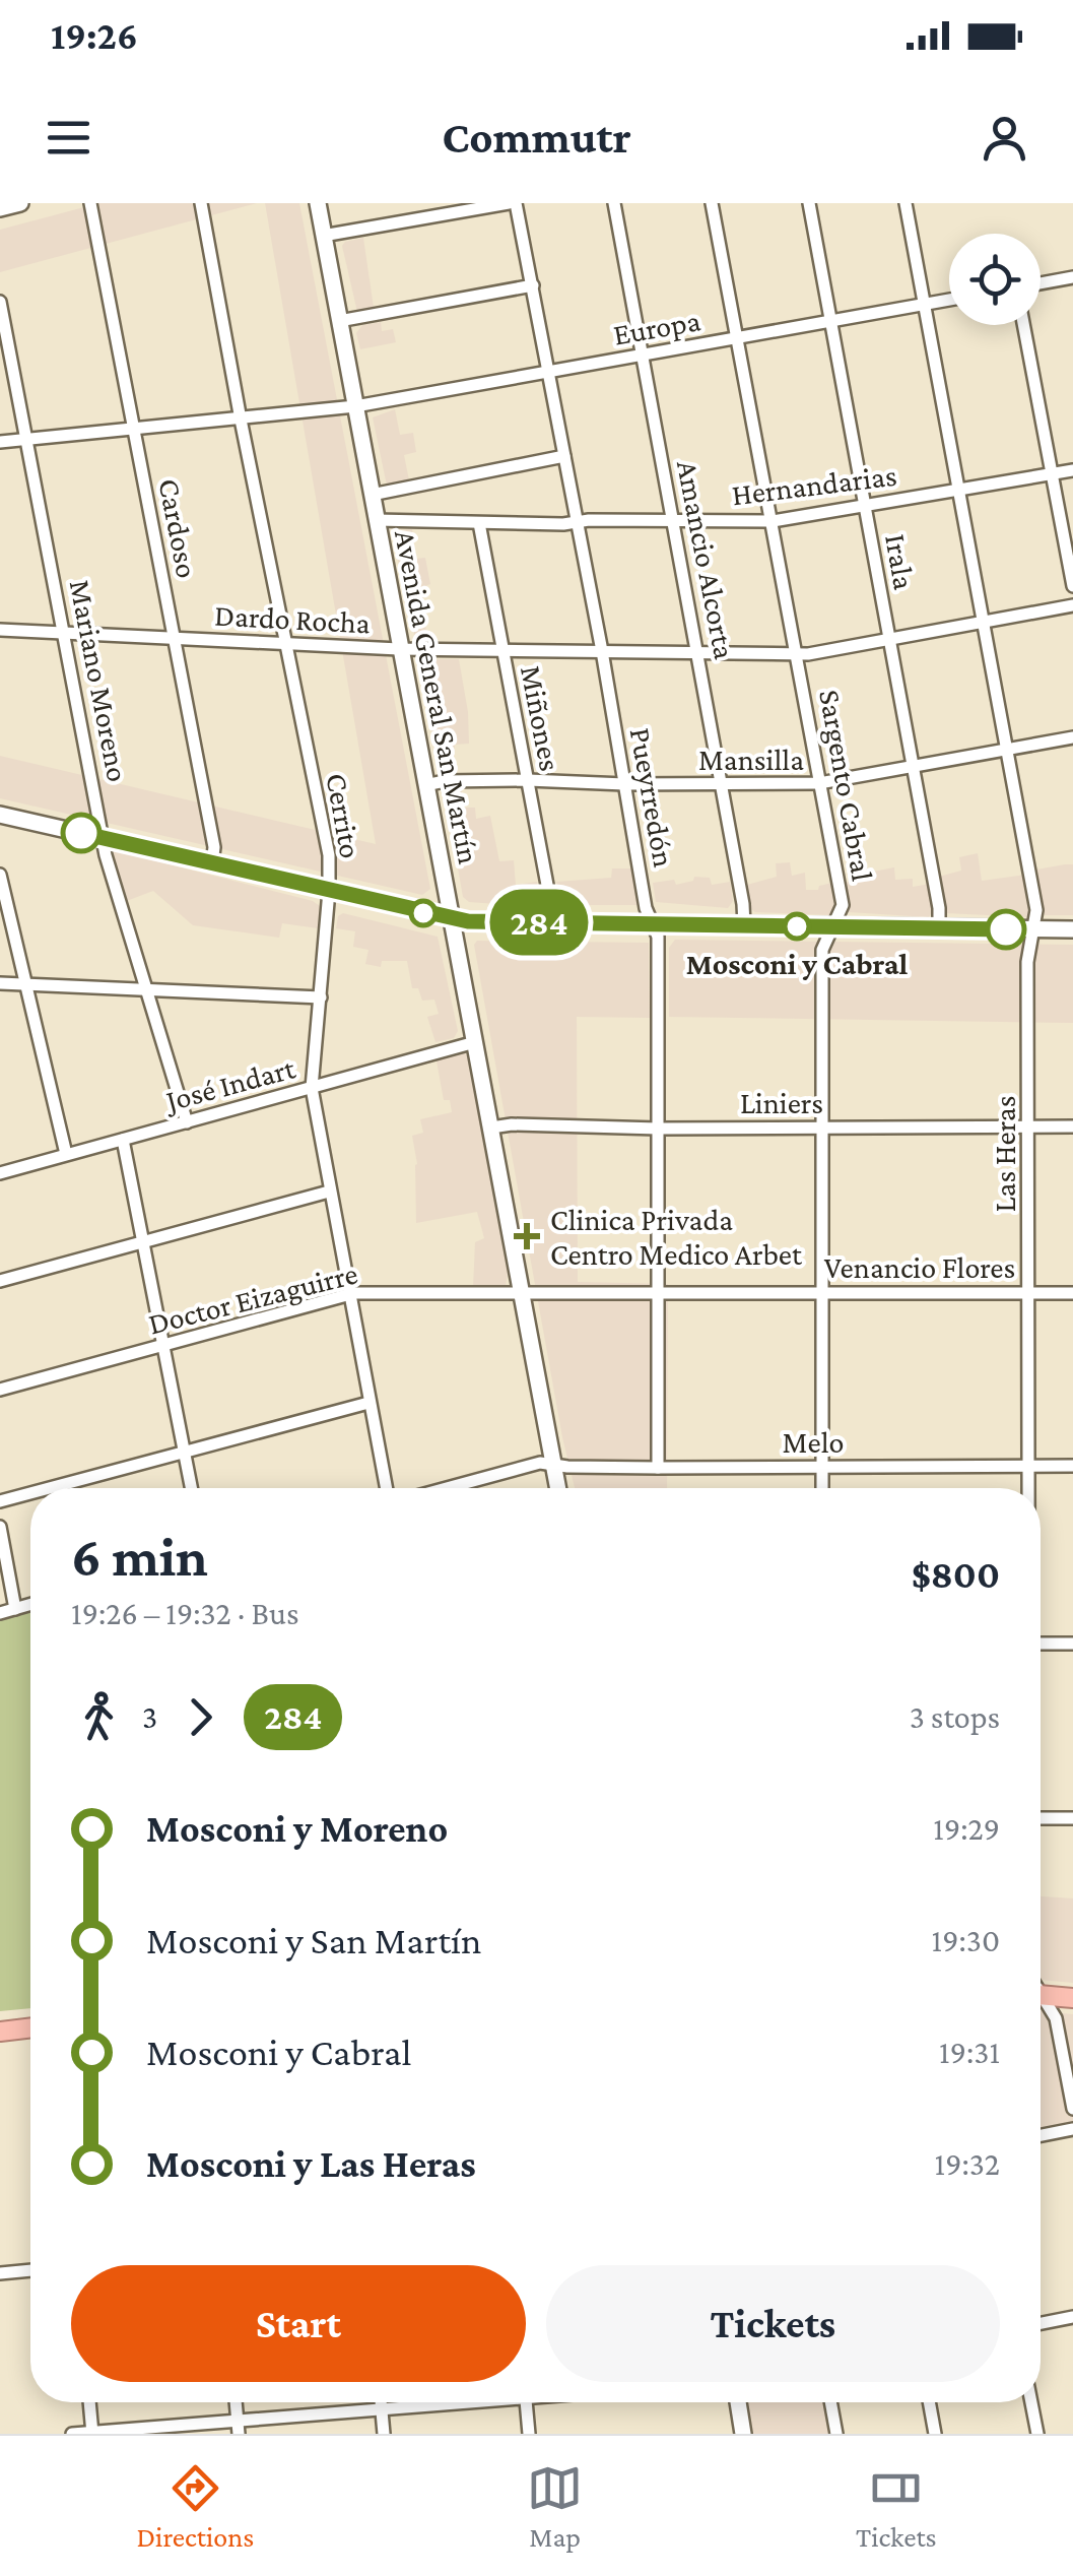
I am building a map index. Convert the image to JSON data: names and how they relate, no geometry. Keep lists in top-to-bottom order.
{
  "streets": {
    "main road": ["Avenida General San Martín"],
    "street": [
      "Europa",
      "Hernandarias",
      "Cardoso",
      "Amancio Alcorta",
      "Irala",
      "Dardo Rocha",
      "Mariano Moreno",
      "Miñones",
      "Mansilla",
      "Sargento Cabral",
      "Pueyrredón",
      "Cerrito",
      "José Indart",
      "Liniers",
      "Las Heras",
      "Venancio Flores",
      "Doctor Eizaguirre",
      "Melo"
    ]
  },
  "crossings": [
    ["Europa", "Cardoso"],
    ["Europa", "Amancio Alcorta"],
    ["Europa", "Irala"],
    ["Europa", "Mariano Moreno"],
    ["Europa", "Avenida General San Martín"],
    ["Europa", "Sargento Cabral"],
    ["Europa", "Pueyrredón"],
    ["Europa", "Cerrito"],
    ["Europa", "Las Heras"],
    ["Hernandarias", "Amancio Alcorta"],
    ["Hernandarias", "Irala"],
    ["Hernandarias", "Avenida General San Martín"],
    ["Hernandarias", "Miñones"],
    ["Hernandarias", "Sargento Cabral"],
    ["Hernandarias", "Pueyrredón"],
    ["Hernandarias", "Las Heras"],
    ["Cardoso", "Dardo Rocha"],
    ["Amancio Alcorta", "Dardo Rocha"],
    ["Amancio Alcorta", "Mansilla"],
    ["Irala", "Dardo Rocha"],
    ["Irala", "Mansilla"],
    ["Dardo Rocha", "Mariano Moreno"],
    ["Dardo Rocha", "Avenida General San Martín"],
    ["Dardo Rocha", "Miñones"],
    ["Dardo Rocha", "Sargento Cabral"],
    ["Dardo Rocha", "Pueyrredón"],
    ["Dardo Rocha", "Cerrito"],
    ["Dardo Rocha", "Las Heras"],
    ["Mariano Moreno", "José Indart"],
    ["Avenida General San Martín", "Mansilla"],
    ["Avenida General San Martín", "José Indart"],
    ["Avenida General San Martín", "Liniers"],
    ["Avenida General San Martín", "Venancio Flores"],
    ["Avenida General San Martín", "Doctor Eizaguirre"],
    ["Avenida General San Martín", "Melo"],
    ["Miñones", "Mansilla"],
    ["Mansilla", "Sargento Cabral"],
    ["Mansilla", "Pueyrredón"],
    ["Mansilla", "Las Heras"],
    ["Sargento Cabral", "Liniers"],
    ["Sargento Cabral", "Venancio Flores"],
    ["Sargento Cabral", "Melo"],
    ["Pueyrredón", "Liniers"],
    ["Pueyrredón", "Venancio Flores"],
    ["Pueyrredón", "Melo"],
    ["Cerrito", "José Indart"],
    ["Cerrito", "Doctor Eizaguirre"],
    ["Liniers", "Las Heras"],
    ["Las Heras", "Venancio Flores"],
    ["Las Heras", "Melo"],
    ["Venancio Flores", "Doctor Eizaguirre"]
  ],
  "places": {
    "other": ["Mosconi y Cabral"],
    "health": ["Clinica Privada Centro Medico Arbet"]
  },
  "lines": ["bus line 284"],
  "page": {
    "status": "19:26",
    "header": "Commutr",
    "on_map": "284",
    "heading": ["6 min", "19:26 – 19:32 · Bus", "$800"],
    "legs": ["3", "284", "3 stops"],
    "list": [
      {
        "name": "Mosconi y Moreno",
        "value": "19:29"
      },
      {
        "name": "Mosconi y San Martín",
        "value": "19:30"
      },
      {
        "name": "Mosconi y Cabral",
        "value": "19:31"
      },
      {
        "name": "Mosconi y Las Heras",
        "value": "19:32"
      }
    ],
    "buttons": ["Start", "Tickets"],
    "tabs": ["Directions", "Map", "Tickets"]
  }
}
